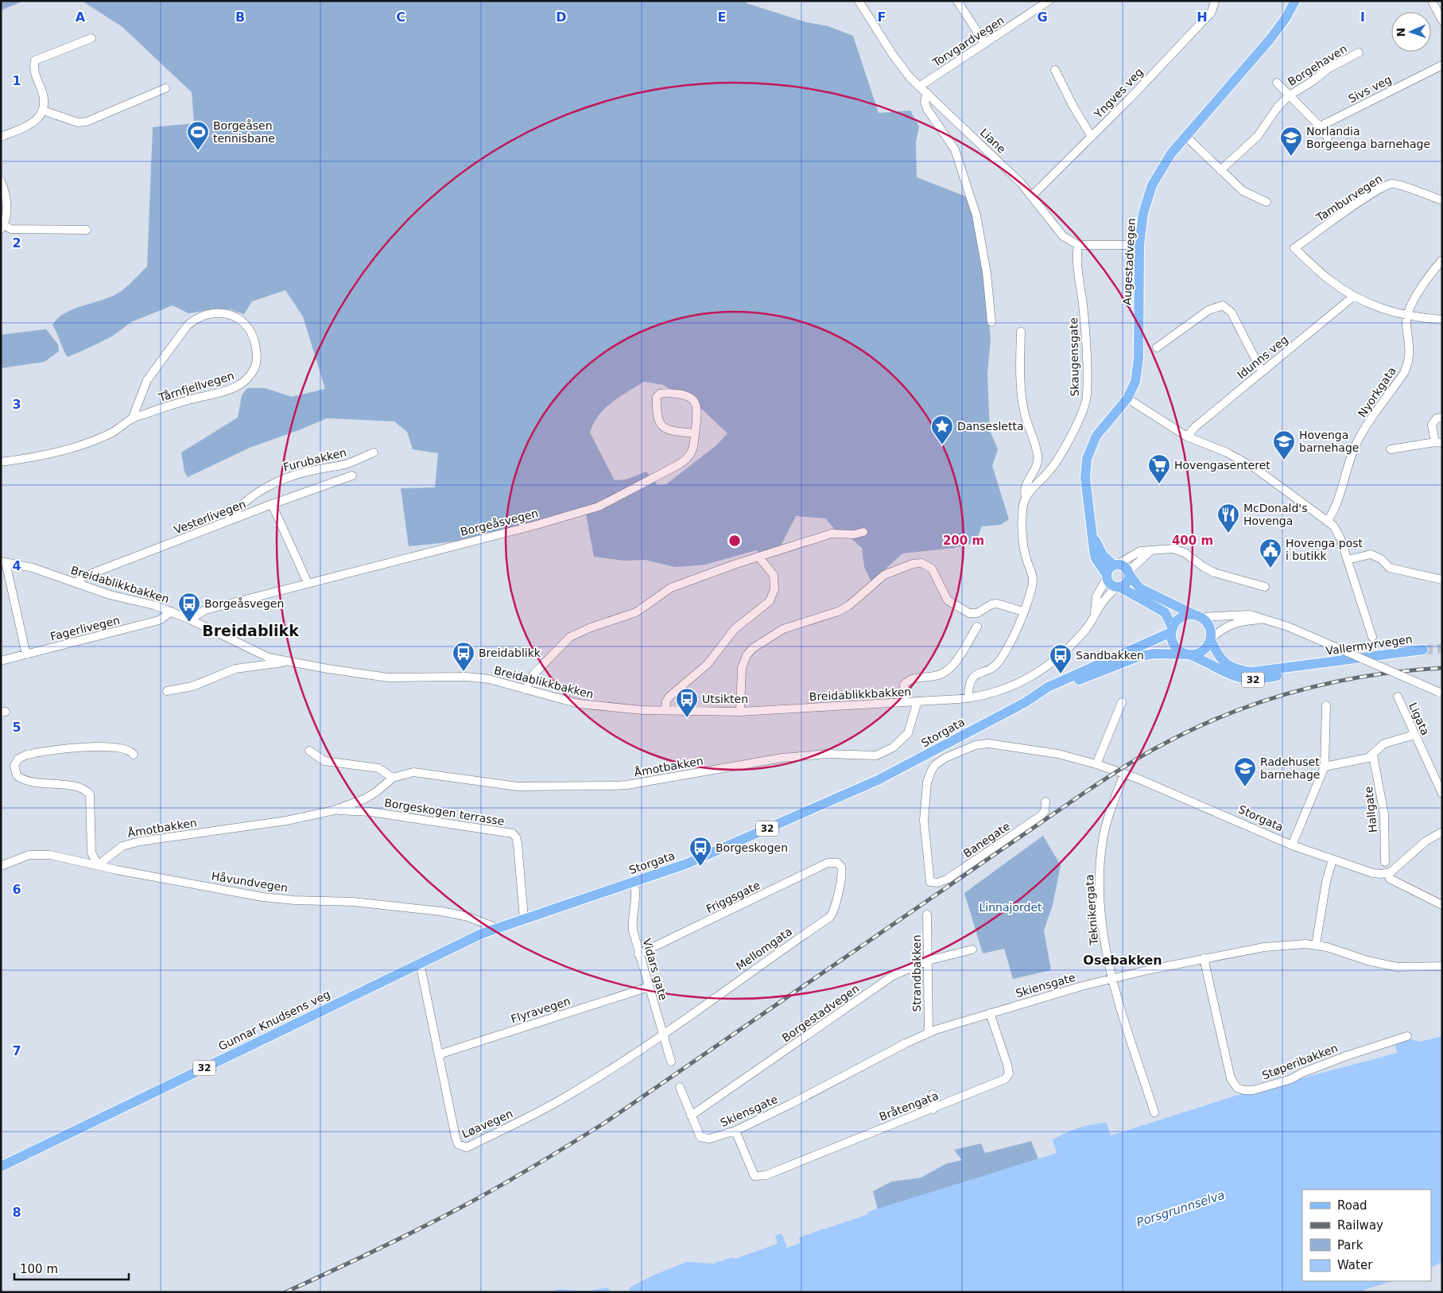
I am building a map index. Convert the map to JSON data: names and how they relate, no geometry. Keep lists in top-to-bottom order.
{
  "streets": {
    "main road": [
      "Augestadvegen",
      "Vallermyrvegen",
      "32",
      "Storgata",
      "Gunnar Knudsens veg"
    ],
    "street": [
      "Torvgardvegen",
      "Borgehaven",
      "Sivs veg",
      "Yngves veg",
      "Liane",
      "Tamburvegen",
      "Skaugensgate",
      "Idunns veg",
      "Tårnfjellvegen",
      "Nyorkgata",
      "Furubakken",
      "Vesterlivegen",
      "Borgeåsvegen",
      "Breidablikkbakken",
      "Fagerlivegen",
      "Ligata",
      "Åmotbakken",
      "Hallgate",
      "Borgeskogen terrasse",
      "Banegate",
      "Håvundvegen",
      "Friggsgate",
      "Teknikergata",
      "Mellomgata",
      "Vidars gate",
      "Strandbakken",
      "Skiensgate",
      "Flyravegen",
      "Borgestadvegen",
      "Støperibakken",
      "Bråtengata",
      "Løavegen"
    ]
  },
  "crossings": [
    ["Torvgardvegen", "Liane"],
    ["Borgehaven", "Sivs veg"],
    ["Yngves veg", "Liane"],
    ["Liane", "Skaugensgate"],
    ["Tamburvegen", "Idunns veg"],
    ["Augestadvegen", "Breidablikkbakken"],
    ["Furubakken", "Vesterlivegen"],
    ["Vesterlivegen", "Breidablikkbakken"],
    ["Borgeåsvegen", "Breidablikkbakken"],
    ["Breidablikkbakken", "Fagerlivegen"],
    ["Breidablikkbakken", "Åmotbakken"],
    ["Vallermyrvegen", "32"],
    ["Vallermyrvegen", "Storgata"],
    ["32", "Storgata"],
    ["Storgata", "Borgeskogen terrasse"],
    ["Storgata", "Banegate"],
    ["Storgata", "Håvundvegen"],
    ["Storgata", "Teknikergata"],
    ["Storgata", "Vidars gate"],
    ["Storgata", "Gunnar Knudsens veg"],
    ["Storgata", "Løavegen"],
    ["Åmotbakken", "Borgeskogen terrasse"],
    ["Åmotbakken", "Håvundvegen"],
    ["Friggsgate", "Mellomgata"],
    ["Friggsgate", "Vidars gate"],
    ["Teknikergata", "Skiensgate"],
    ["Mellomgata", "Vidars gate"],
    ["Mellomgata", "Løavegen"],
    ["Vidars gate", "Flyravegen"],
    ["Vidars gate", "Løavegen"],
    ["Strandbakken", "Skiensgate"],
    ["Strandbakken", "Borgestadvegen"],
    ["Skiensgate", "Borgestadvegen"],
    ["Skiensgate", "Støperibakken"],
    ["Skiensgate", "Bråtengata"],
    ["Flyravegen", "Løavegen"]
  ],
  "districts": ["Breidablikk", "Osebakken"],
  "water": ["Porsgrunnselva"],
  "parks": ["Linnajordet"],
  "places": {
    "sports": ["Borgeåsen tennisbane"],
    "school or university": ["Norlandia Borgeenga barnehage", "Hovenga barnehage", "Radehuset barnehage"],
    "place": ["Dansesletta"],
    "supermarket": ["Hovengasenteret"],
    "restaurant": ["McDonald's Hovenga"],
    "public building": ["Hovenga post i butikk"],
    "bus stop": [
      "Borgeåsvegen",
      "Breidablikk",
      "Sandbakken",
      "Utsikten",
      "Borgeskogen"
    ]
  },
  "legend": [
    "Road",
    "Railway",
    "Park",
    "Water"
  ],
  "scale_bar": "100 m",
  "north": "left",
  "grid": {
    "columns": [
      "A",
      "B",
      "C",
      "D",
      "E",
      "F",
      "G",
      "H",
      "I"
    ],
    "rows": [
      "1",
      "2",
      "3",
      "4",
      "5",
      "6",
      "7",
      "8"
    ]
  },
  "rings": ["200 m", "400 m"]
}
